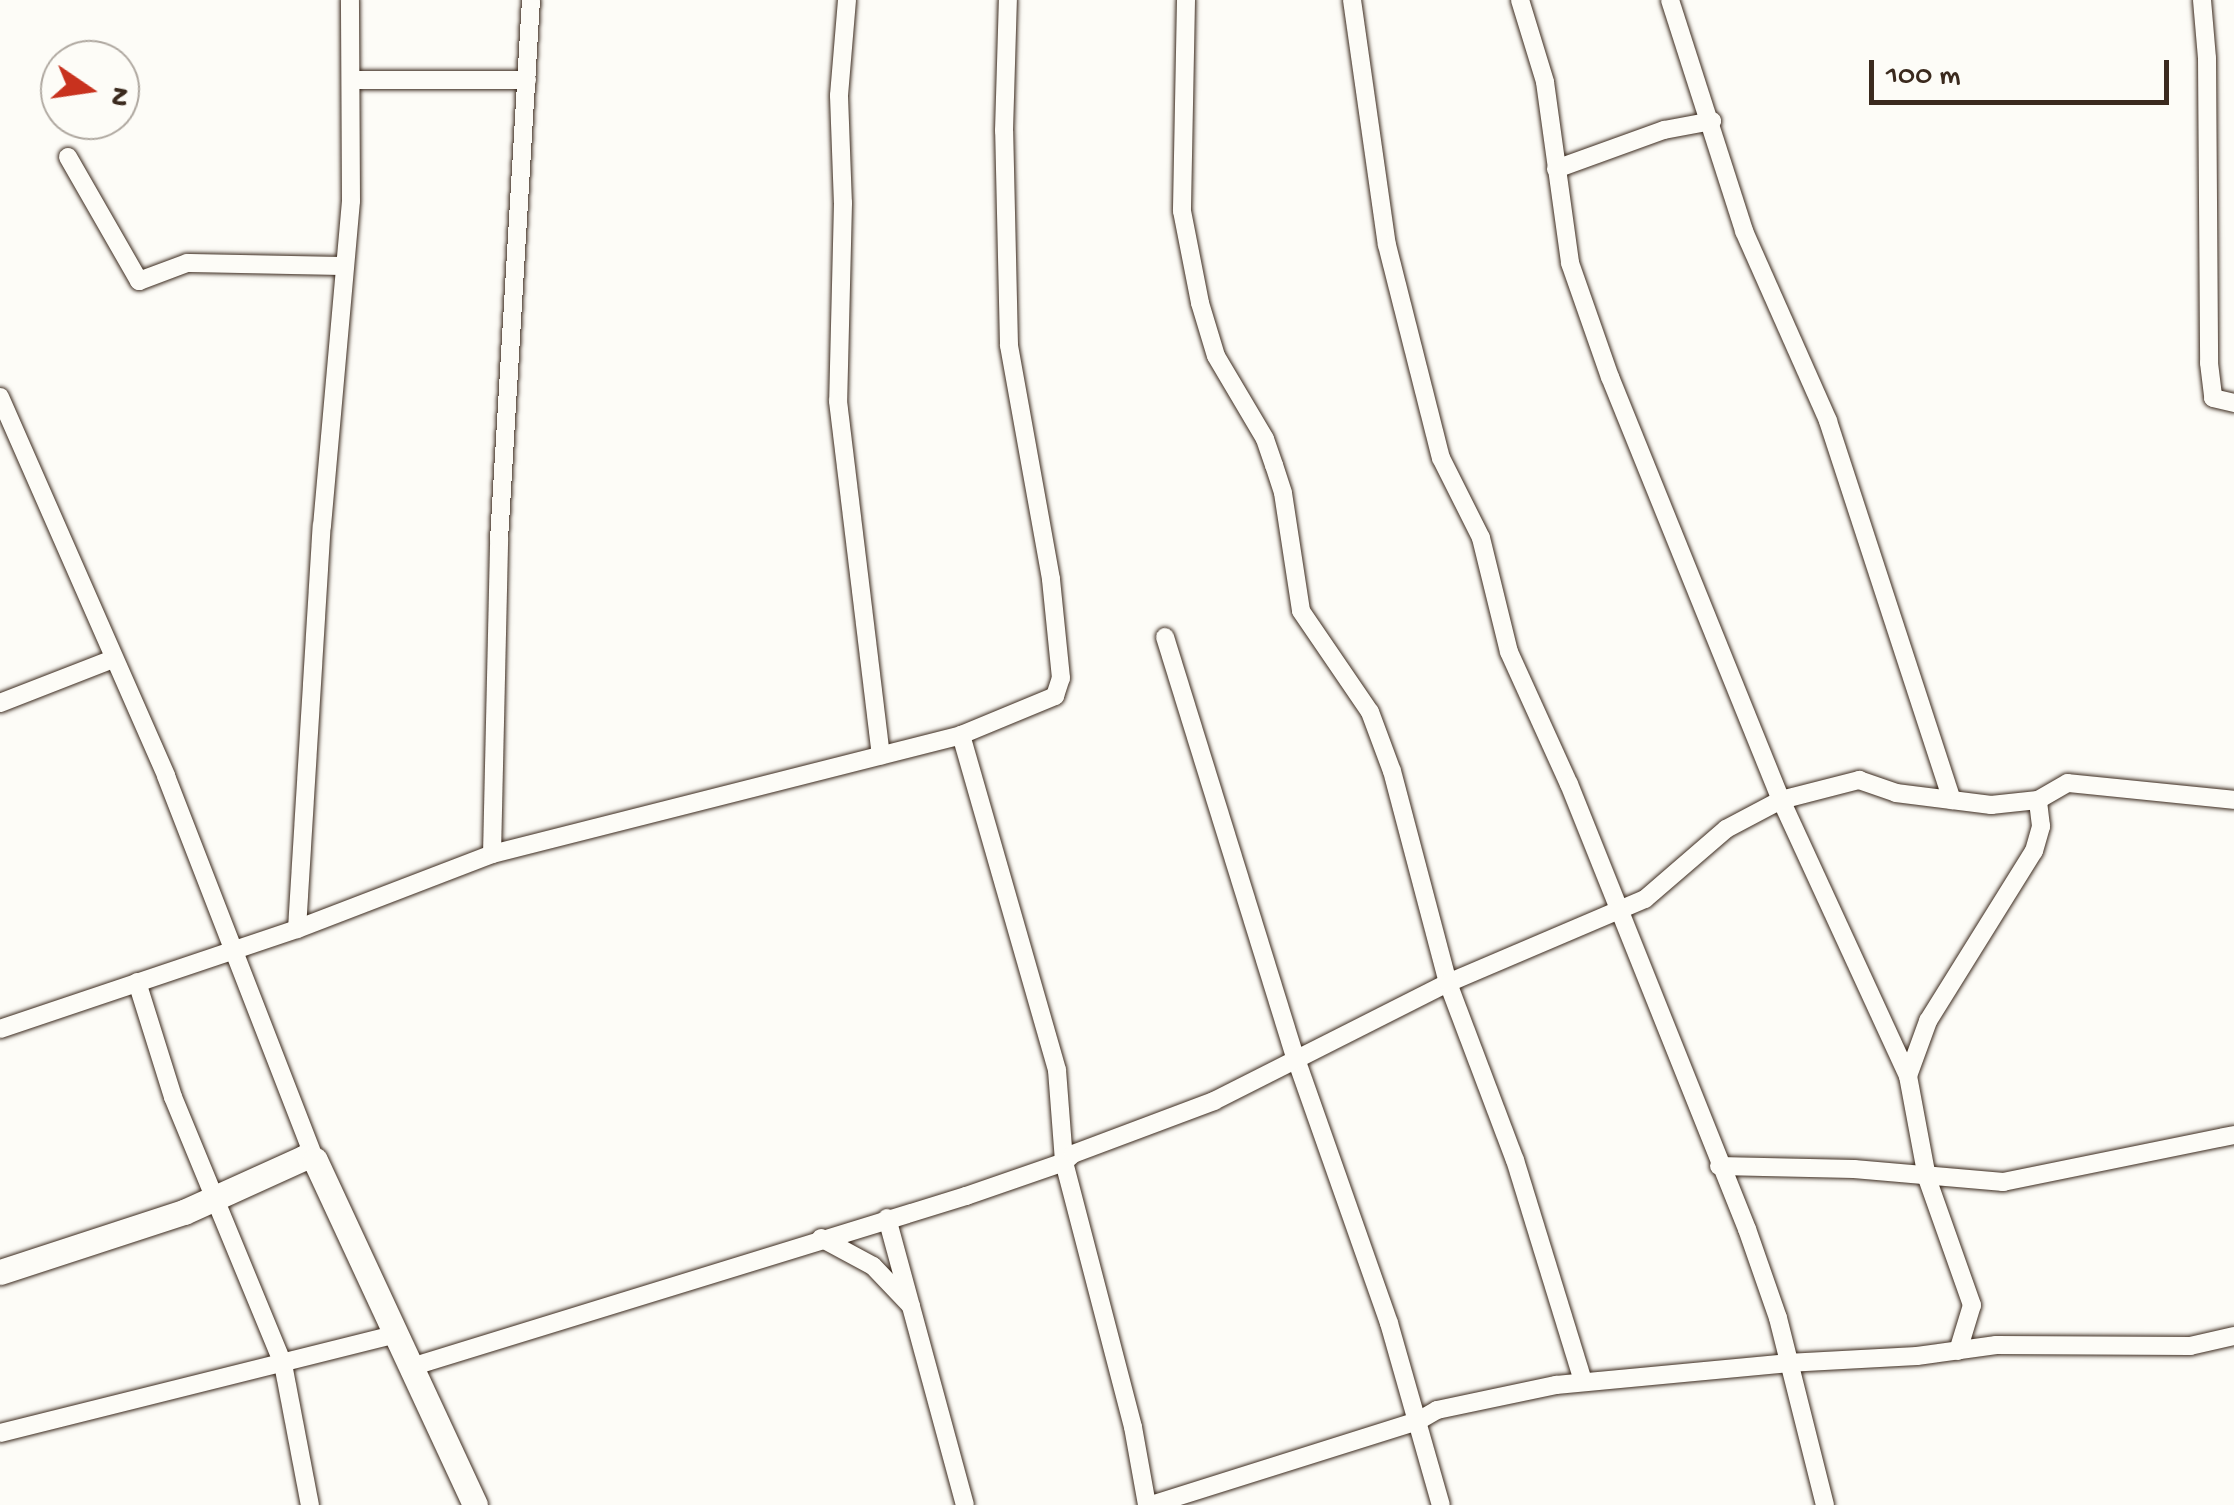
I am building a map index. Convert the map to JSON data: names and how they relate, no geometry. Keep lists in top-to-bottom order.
{
  "scale_bar": "100 m",
  "north": "right"
}
